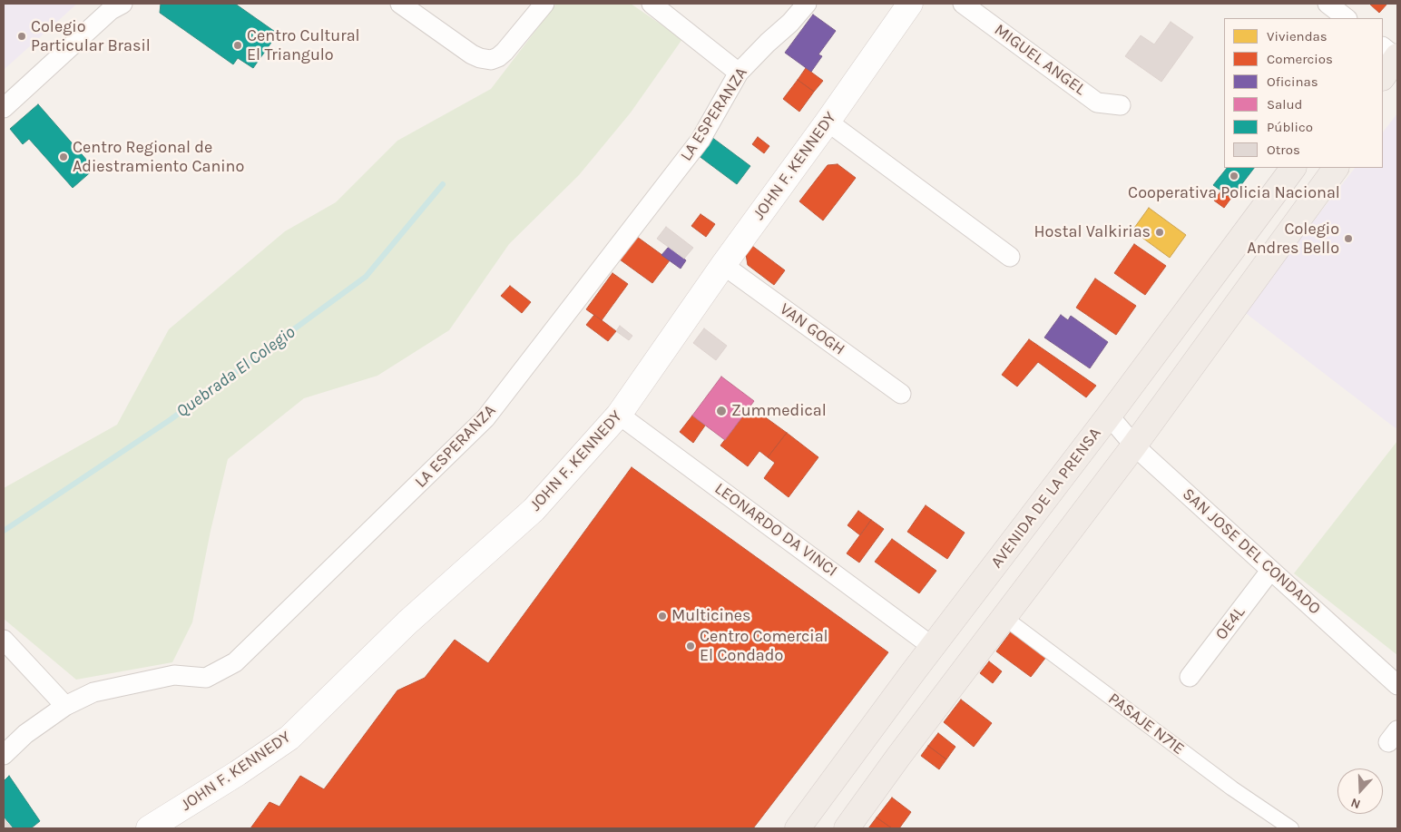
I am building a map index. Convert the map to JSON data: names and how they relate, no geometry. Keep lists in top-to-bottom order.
{
  "streets": {
    "main road": ["JOHN F. KENNEDY", "AVENIDA DE LA PRENSA"],
    "street": [
      "MIGUEL ANGEL",
      "LA ESPERANZA",
      "VAN GOGH",
      "LEONARDO DA VINCI",
      "SAN JOSE DEL CONDADO",
      "OE4L",
      "PASAJE N71E"
    ]
  },
  "crossings": [
    ["JOHN F. KENNEDY", "VAN GOGH"],
    ["JOHN F. KENNEDY", "LEONARDO DA VINCI"],
    ["AVENIDA DE LA PRENSA", "LEONARDO DA VINCI"],
    ["AVENIDA DE LA PRENSA", "SAN JOSE DEL CONDADO"],
    ["SAN JOSE DEL CONDADO", "OE4L"]
  ],
  "water": ["Quebrada El Colegio"],
  "places": [
    "Colegio Particular Brasil",
    "Centro Cultural El Triangulo",
    "Centro Regional de Adiestramiento Canino",
    "Cooperativa Policia Nacional",
    "Hostal Valkirias",
    "Colegio Andres Bello",
    "Zummedical",
    "Multicines",
    "Centro Comercial El Condado"
  ],
  "legend": [
    "Viviendas",
    "Comercios",
    "Oficinas",
    "Salud",
    "Público",
    "Otros"
  ],
  "north": "bottom"
}
